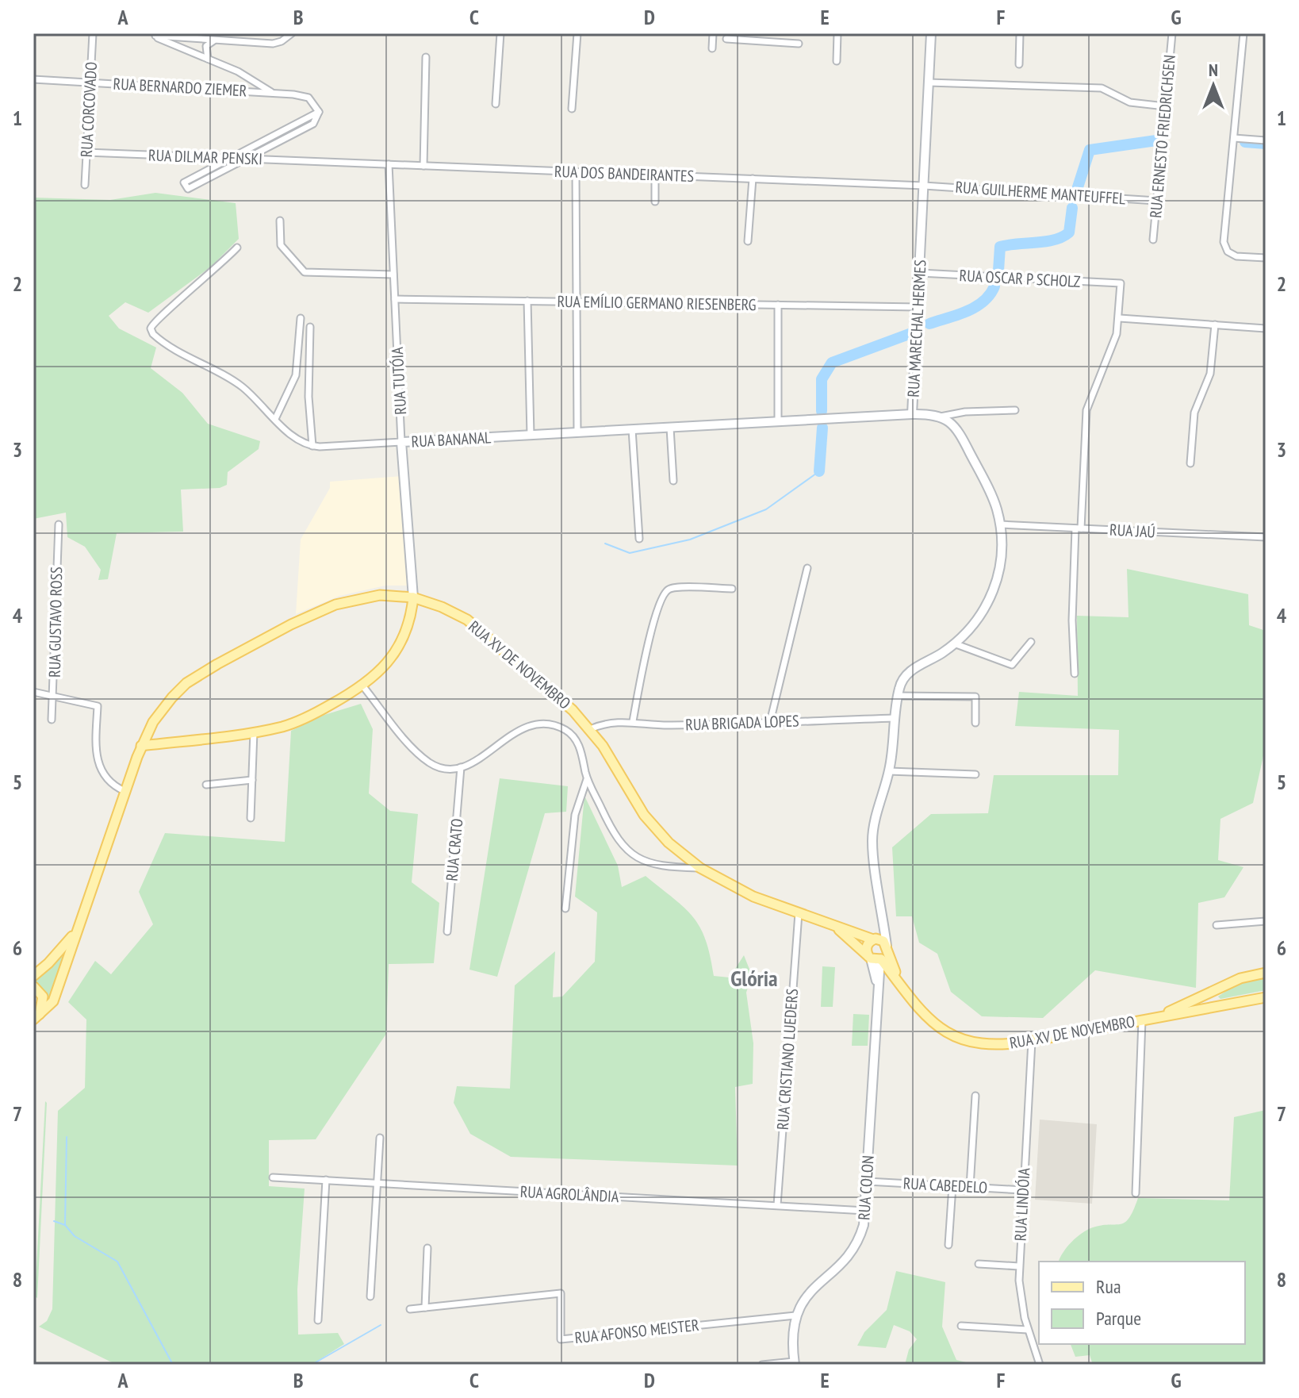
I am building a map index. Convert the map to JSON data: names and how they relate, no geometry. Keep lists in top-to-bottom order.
{
  "streets": {
    "main road": ["RUA XV DE NOVEMBRO"],
    "street": [
      "RUA BERNARDO ZIEMER",
      "RUA CORCOVADO",
      "RUA ERNESTO FRIEDRICHSEN",
      "RUA DILMAR PENSKI",
      "RUA DOS BANDEIRANTES",
      "RUA GUILHERME MANTEUFFEL",
      "RUA OSCAR P SCHOLZ",
      "RUA EMÍLIO GERMANO RIESENBERG",
      "RUA MARECHAL HERMES",
      "RUA TUTÓIA",
      "RUA BANANAL",
      "RUA JAÚ",
      "RUA GUSTAVO ROSS",
      "RUA BRIGADA LOPES",
      "RUA CRATO",
      "RUA CRISTIANO LUEDERS",
      "RUA CABEDELO",
      "RUA COLON",
      "RUA AGROLÂNDIA",
      "RUA LINDÓIA",
      "RUA AFONSO MEISTER"
    ]
  },
  "crossings": [
    ["RUA BERNARDO ZIEMER", "RUA CORCOVADO"],
    ["RUA CORCOVADO", "RUA DILMAR PENSKI"],
    ["RUA ERNESTO FRIEDRICHSEN", "RUA GUILHERME MANTEUFFEL"],
    ["RUA DILMAR PENSKI", "RUA DOS BANDEIRANTES"],
    ["RUA DOS BANDEIRANTES", "RUA GUILHERME MANTEUFFEL"],
    ["RUA DOS BANDEIRANTES", "RUA MARECHAL HERMES"],
    ["RUA DOS BANDEIRANTES", "RUA TUTÓIA"],
    ["RUA GUILHERME MANTEUFFEL", "RUA MARECHAL HERMES"],
    ["RUA OSCAR P SCHOLZ", "RUA MARECHAL HERMES"],
    ["RUA EMÍLIO GERMANO RIESENBERG", "RUA MARECHAL HERMES"],
    ["RUA EMÍLIO GERMANO RIESENBERG", "RUA TUTÓIA"],
    ["RUA MARECHAL HERMES", "RUA BANANAL"],
    ["RUA TUTÓIA", "RUA BANANAL"],
    ["RUA TUTÓIA", "RUA XV DE NOVEMBRO"],
    ["RUA XV DE NOVEMBRO", "RUA BRIGADA LOPES"],
    ["RUA XV DE NOVEMBRO", "RUA CRISTIANO LUEDERS"],
    ["RUA XV DE NOVEMBRO", "RUA COLON"],
    ["RUA XV DE NOVEMBRO", "RUA LINDÓIA"],
    ["RUA CRISTIANO LUEDERS", "RUA AGROLÂNDIA"],
    ["RUA CABEDELO", "RUA COLON"],
    ["RUA CABEDELO", "RUA LINDÓIA"],
    ["RUA COLON", "RUA AGROLÂNDIA"],
    ["RUA COLON", "RUA AFONSO MEISTER"]
  ],
  "districts": ["Glória"],
  "legend": ["Rua", "Parque"],
  "north": "top",
  "grid": {
    "columns": [
      "A",
      "B",
      "C",
      "D",
      "E",
      "F",
      "G"
    ],
    "rows": [
      "1",
      "2",
      "3",
      "4",
      "5",
      "6",
      "7",
      "8"
    ]
  }
}
